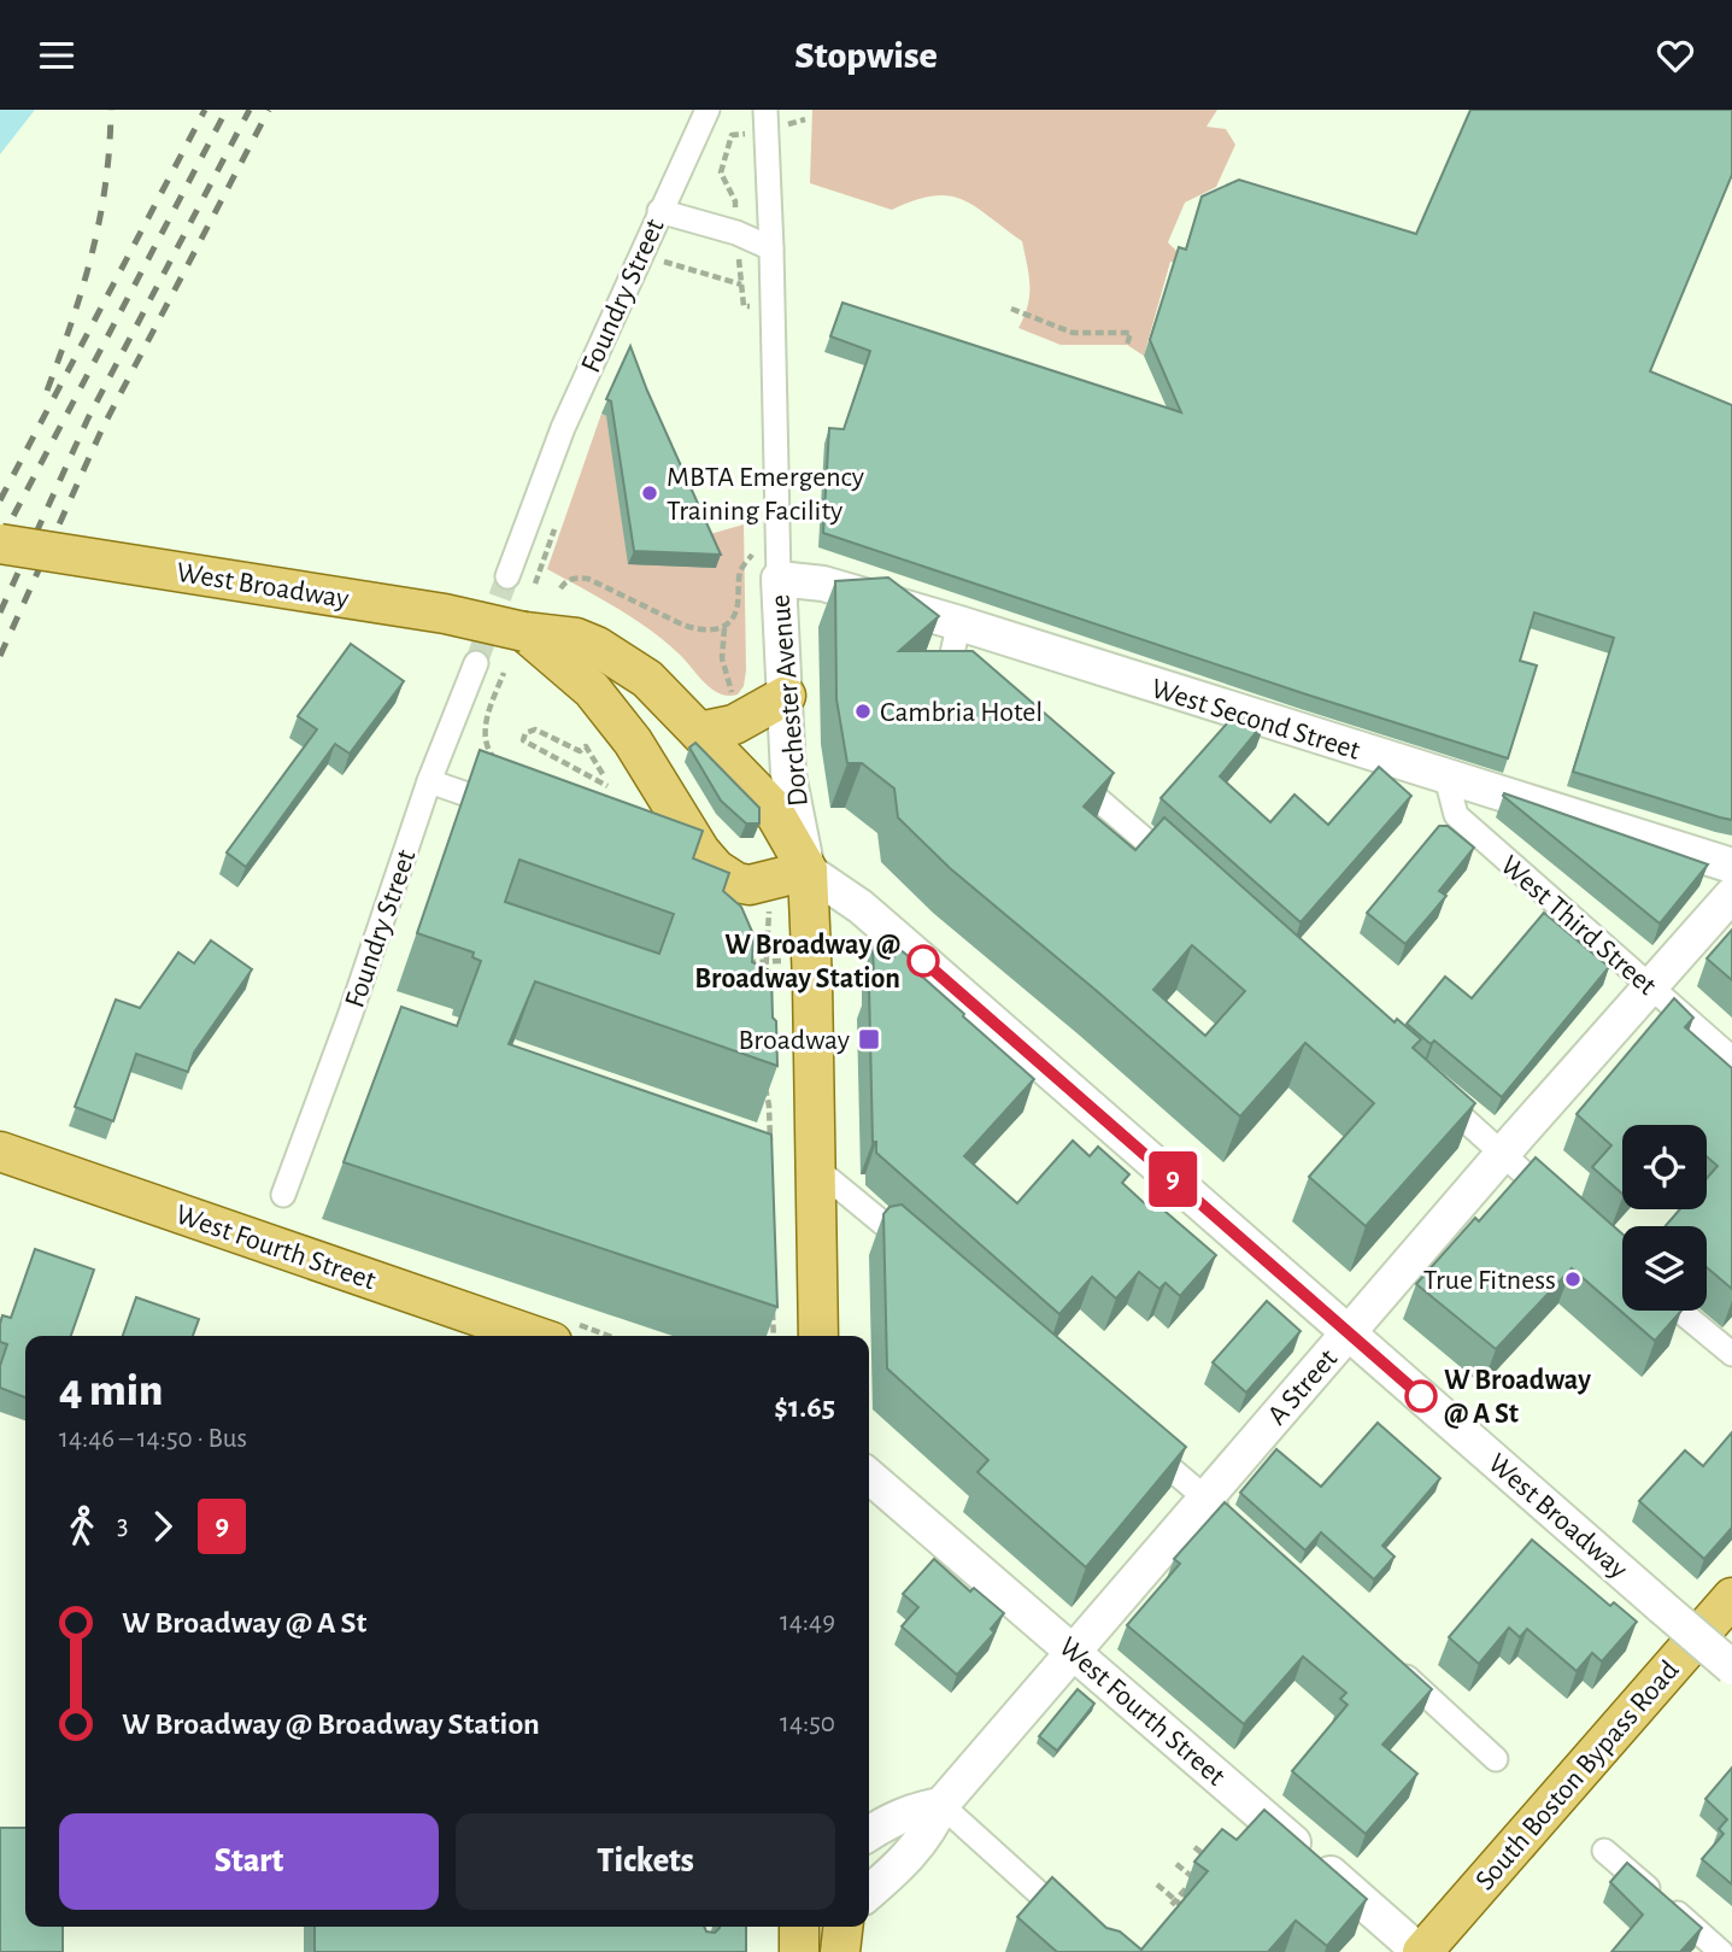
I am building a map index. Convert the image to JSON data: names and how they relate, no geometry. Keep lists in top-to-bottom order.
{
  "streets": {
    "main road": [
      "West Broadway",
      "Dorchester Avenue",
      "West Second Street",
      "West Fourth Street",
      "A Street",
      "South Boston Bypass Road"
    ],
    "street": ["Foundry Street", "West Third Street"]
  },
  "crossings": [
    ["West Broadway", "Dorchester Avenue"],
    ["West Broadway", "A Street"],
    ["Dorchester Avenue", "West Second Street"],
    ["West Second Street", "West Third Street"],
    ["West Third Street", "A Street"],
    ["West Fourth Street", "A Street"],
    ["West Fourth Street", "South Boston Bypass Road"]
  ],
  "places": {
    "other": [
      "MBTA Emergency Training Facility",
      "Cambria Hotel",
      "W Broadway @ Broadway Station",
      "True Fitness",
      "W Broadway @ A St"
    ],
    "transit": ["Broadway"]
  },
  "lines": ["bus line 9"],
  "page": {
    "header": "Stopwise",
    "on_map": "9",
    "heading": ["4 min", "14:46 – 14:50 · Bus", "$1.65"],
    "legs": ["3", "9"],
    "list": [
      {
        "name": "W Broadway @ A St",
        "value": "14:49"
      },
      {
        "name": "W Broadway @ Broadway Station",
        "value": "14:50"
      }
    ],
    "buttons": ["Start", "Tickets"]
  }
}
